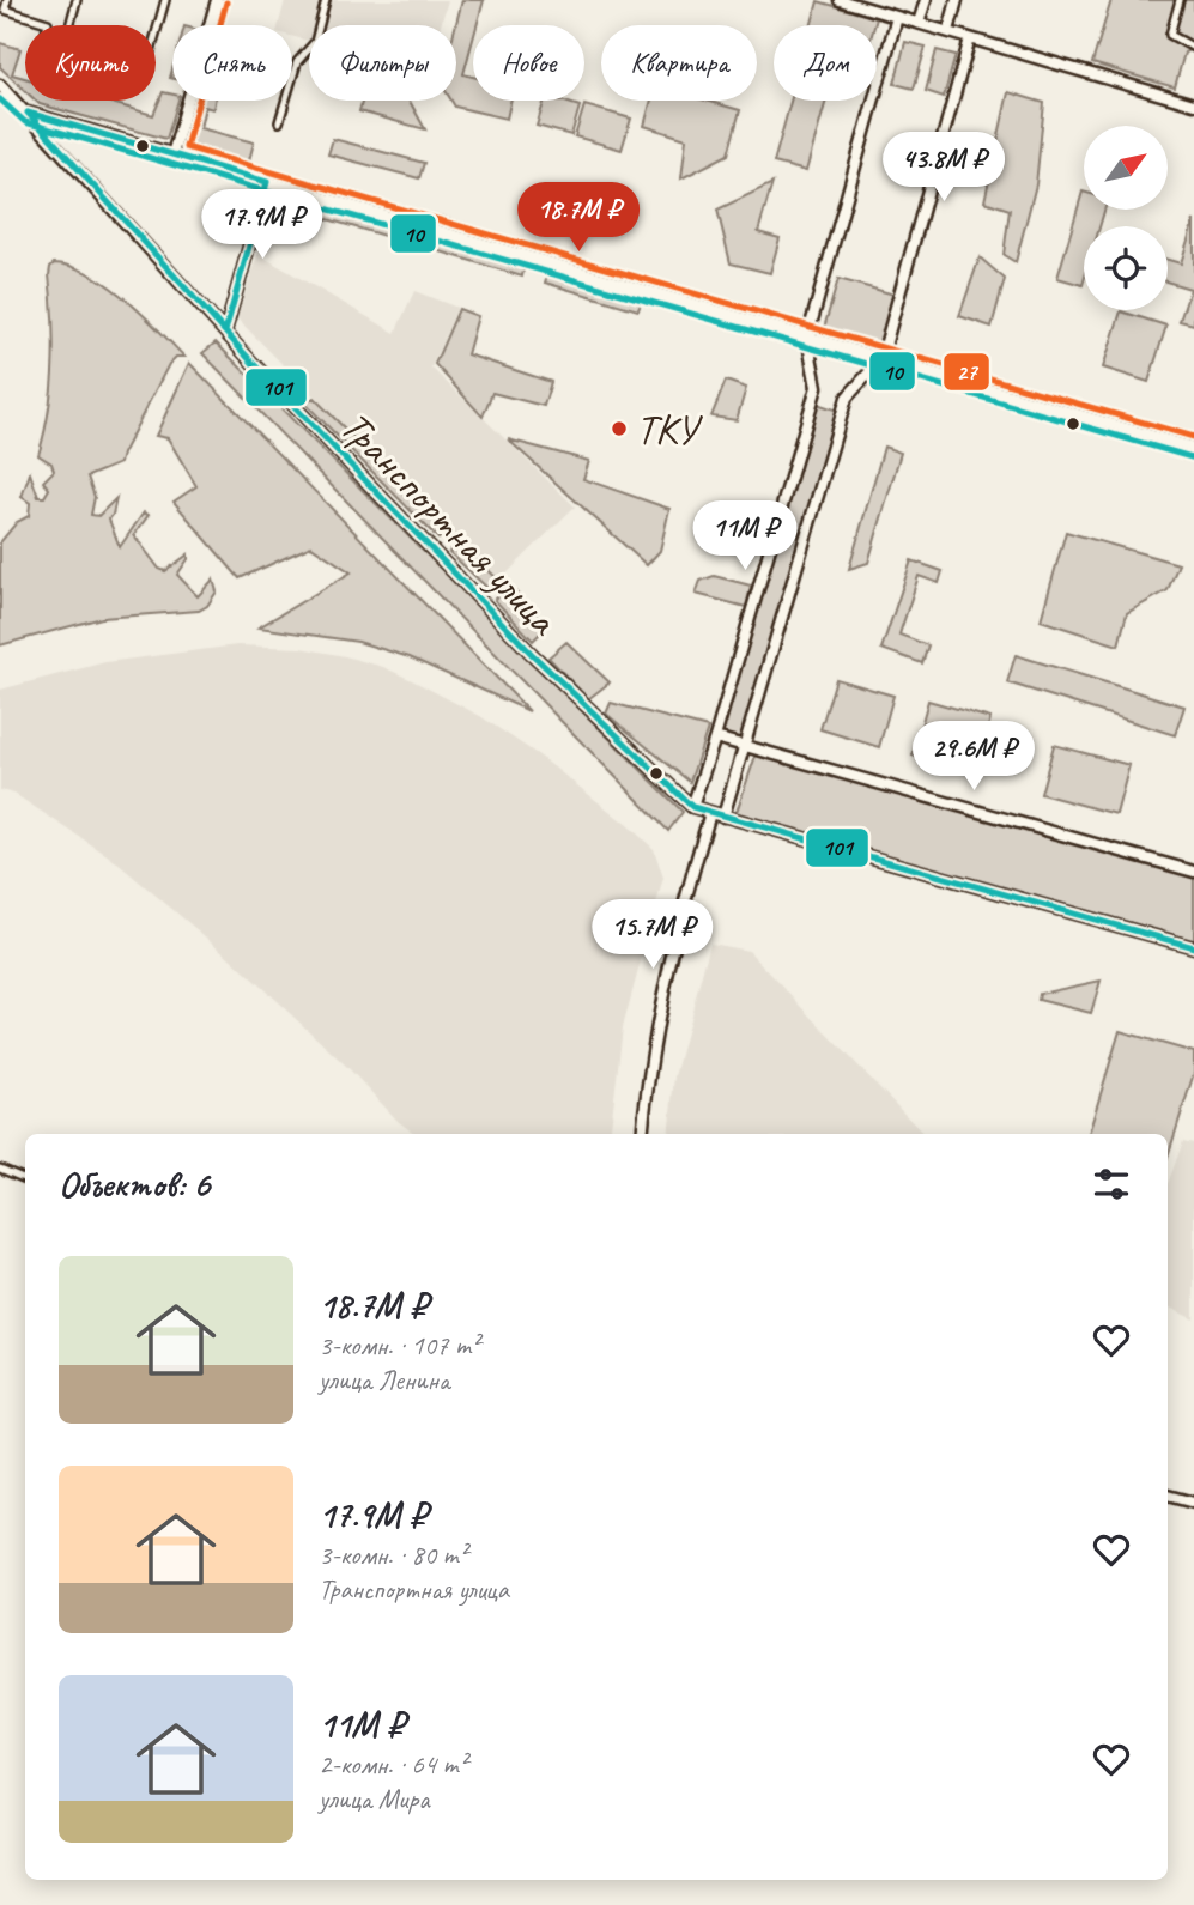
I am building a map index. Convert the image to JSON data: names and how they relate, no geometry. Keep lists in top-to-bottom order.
{
  "streets": {
    "main road": ["Транспортная улица"]
  },
  "places": ["ТКУ"],
  "lines": ["transit line 27", "transit line 10", "transit line 101"],
  "north": "top right",
  "page": {
    "chip": [
      "Купить",
      "Снять",
      "Фильтры",
      "Новое",
      "Квартира",
      "Дом"
    ],
    "price": [
      "43.8M ₽",
      "18.7M ₽",
      "17.9M ₽",
      "11M ₽",
      "29.6M ₽",
      "15.7M ₽"
    ],
    "heading": "Объектов: 6",
    "list": [
      {
        "name": "18.7M ₽",
        "note": "3-комн. · 107 m² · улица Ленина"
      },
      {
        "name": "17.9M ₽",
        "note": "3-комн. · 80 m² · Транспортная улица"
      },
      {
        "name": "11M ₽",
        "note": "2-комн. · 64 m² · улица Мира"
      }
    ]
  }
}
